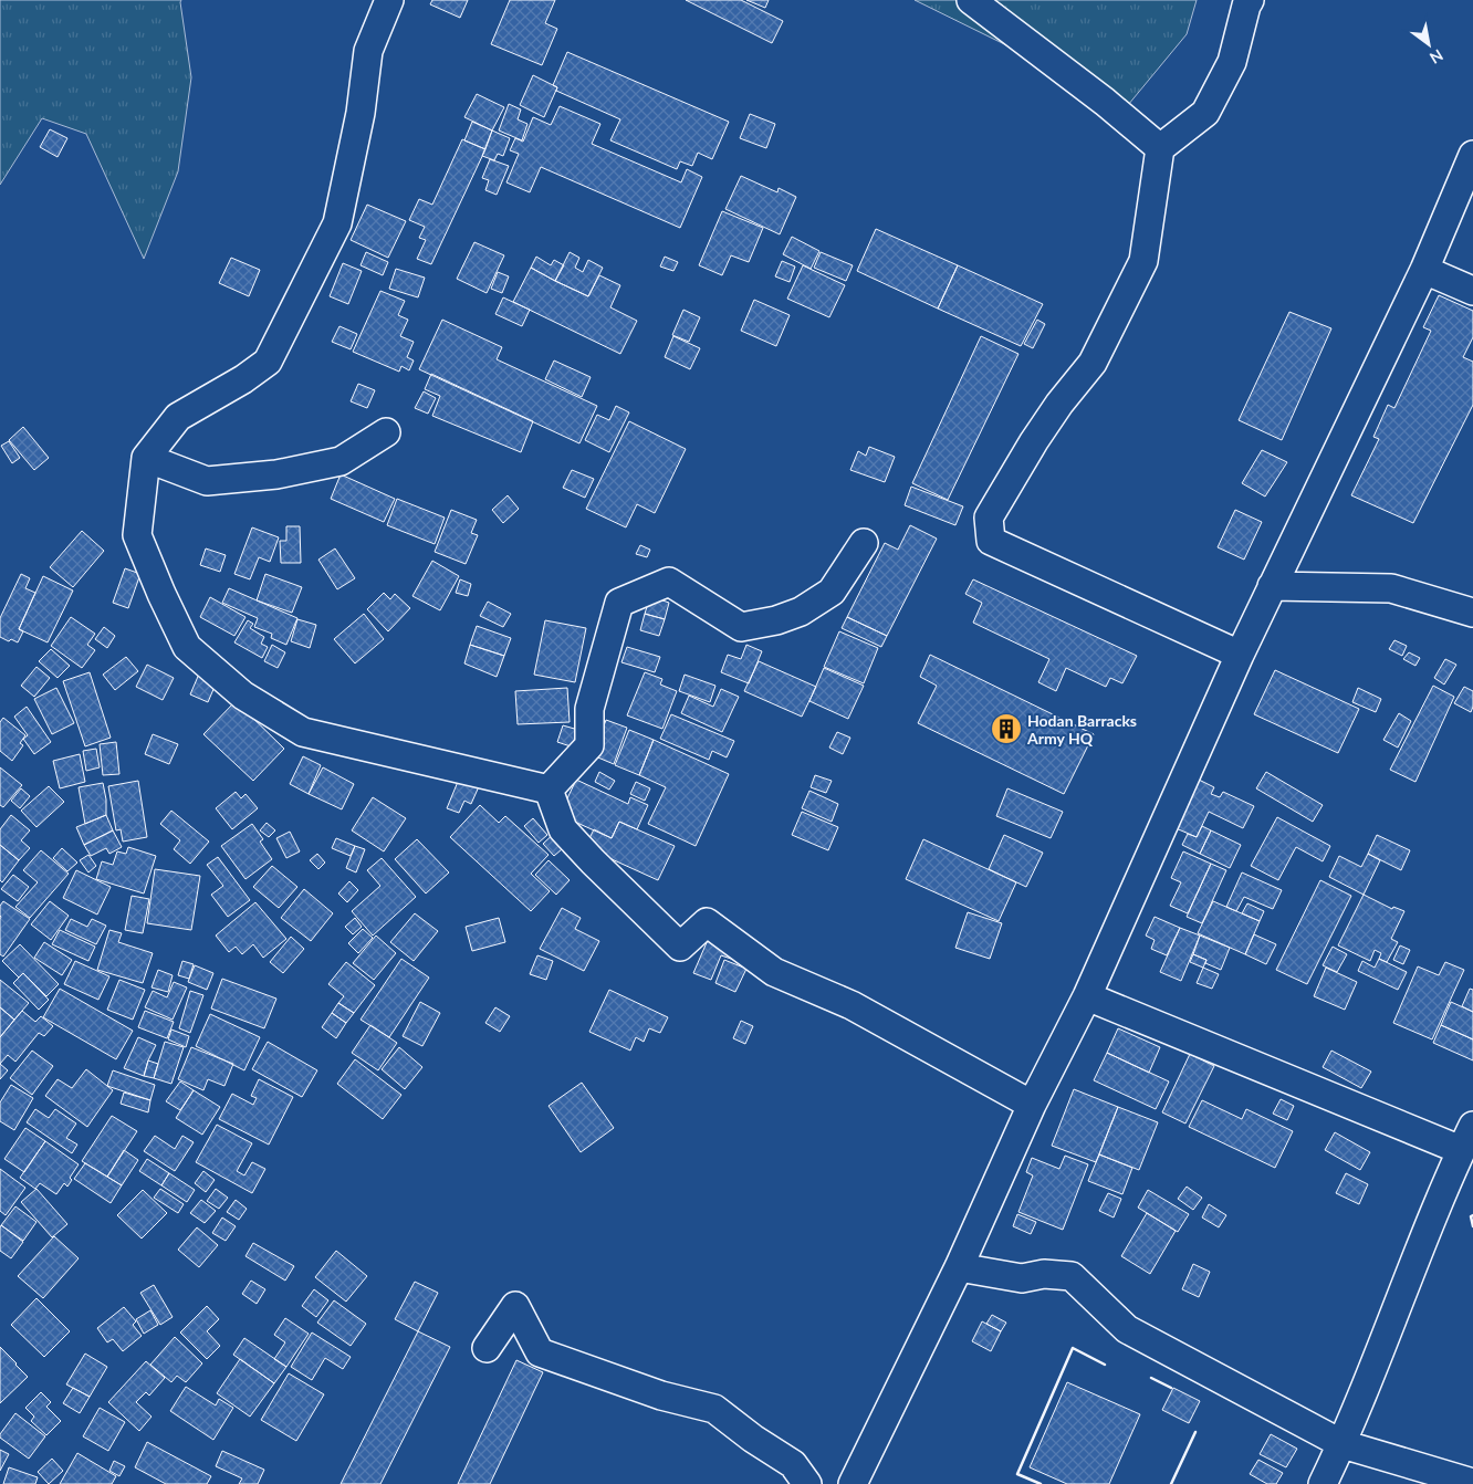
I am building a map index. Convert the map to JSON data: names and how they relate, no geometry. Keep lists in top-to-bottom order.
{
  "places": {
    "building": ["Hodan Barracks Army HQ"]
  },
  "north": "bottom right"
}
